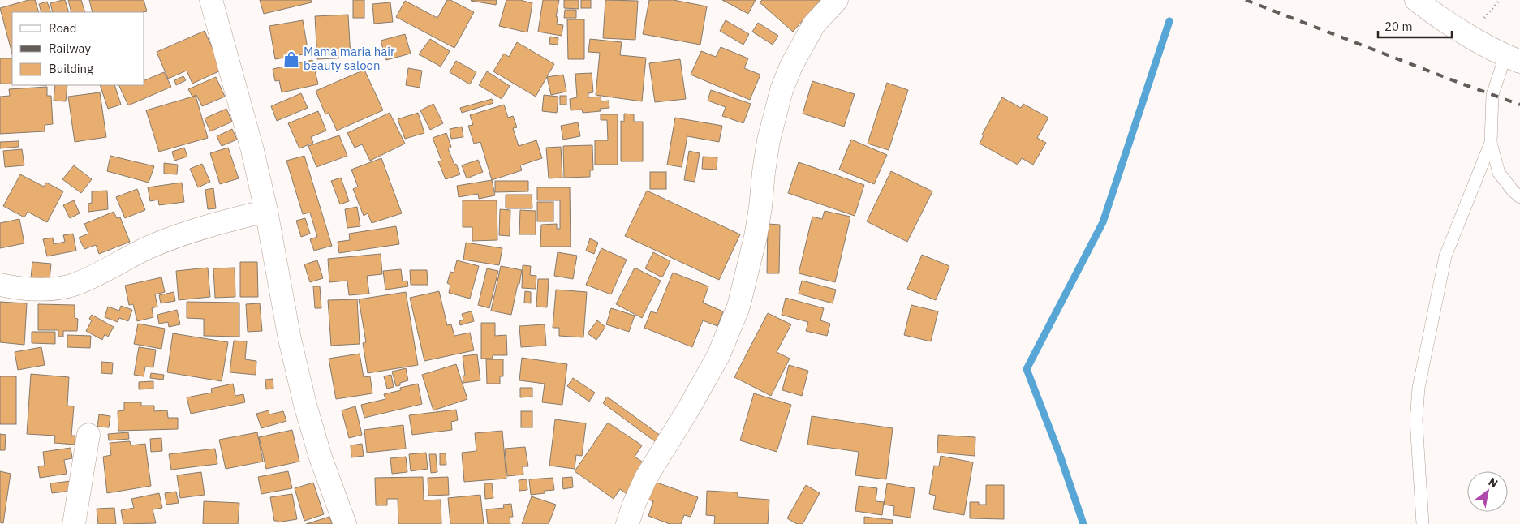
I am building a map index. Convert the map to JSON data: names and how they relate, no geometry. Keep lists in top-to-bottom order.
{
  "places": {
    "shop": ["Mama maria hair beauty saloon"]
  },
  "legend": ["Road", "Railway", "Building"],
  "scale_bar": "20 m",
  "north": "top right"
}
